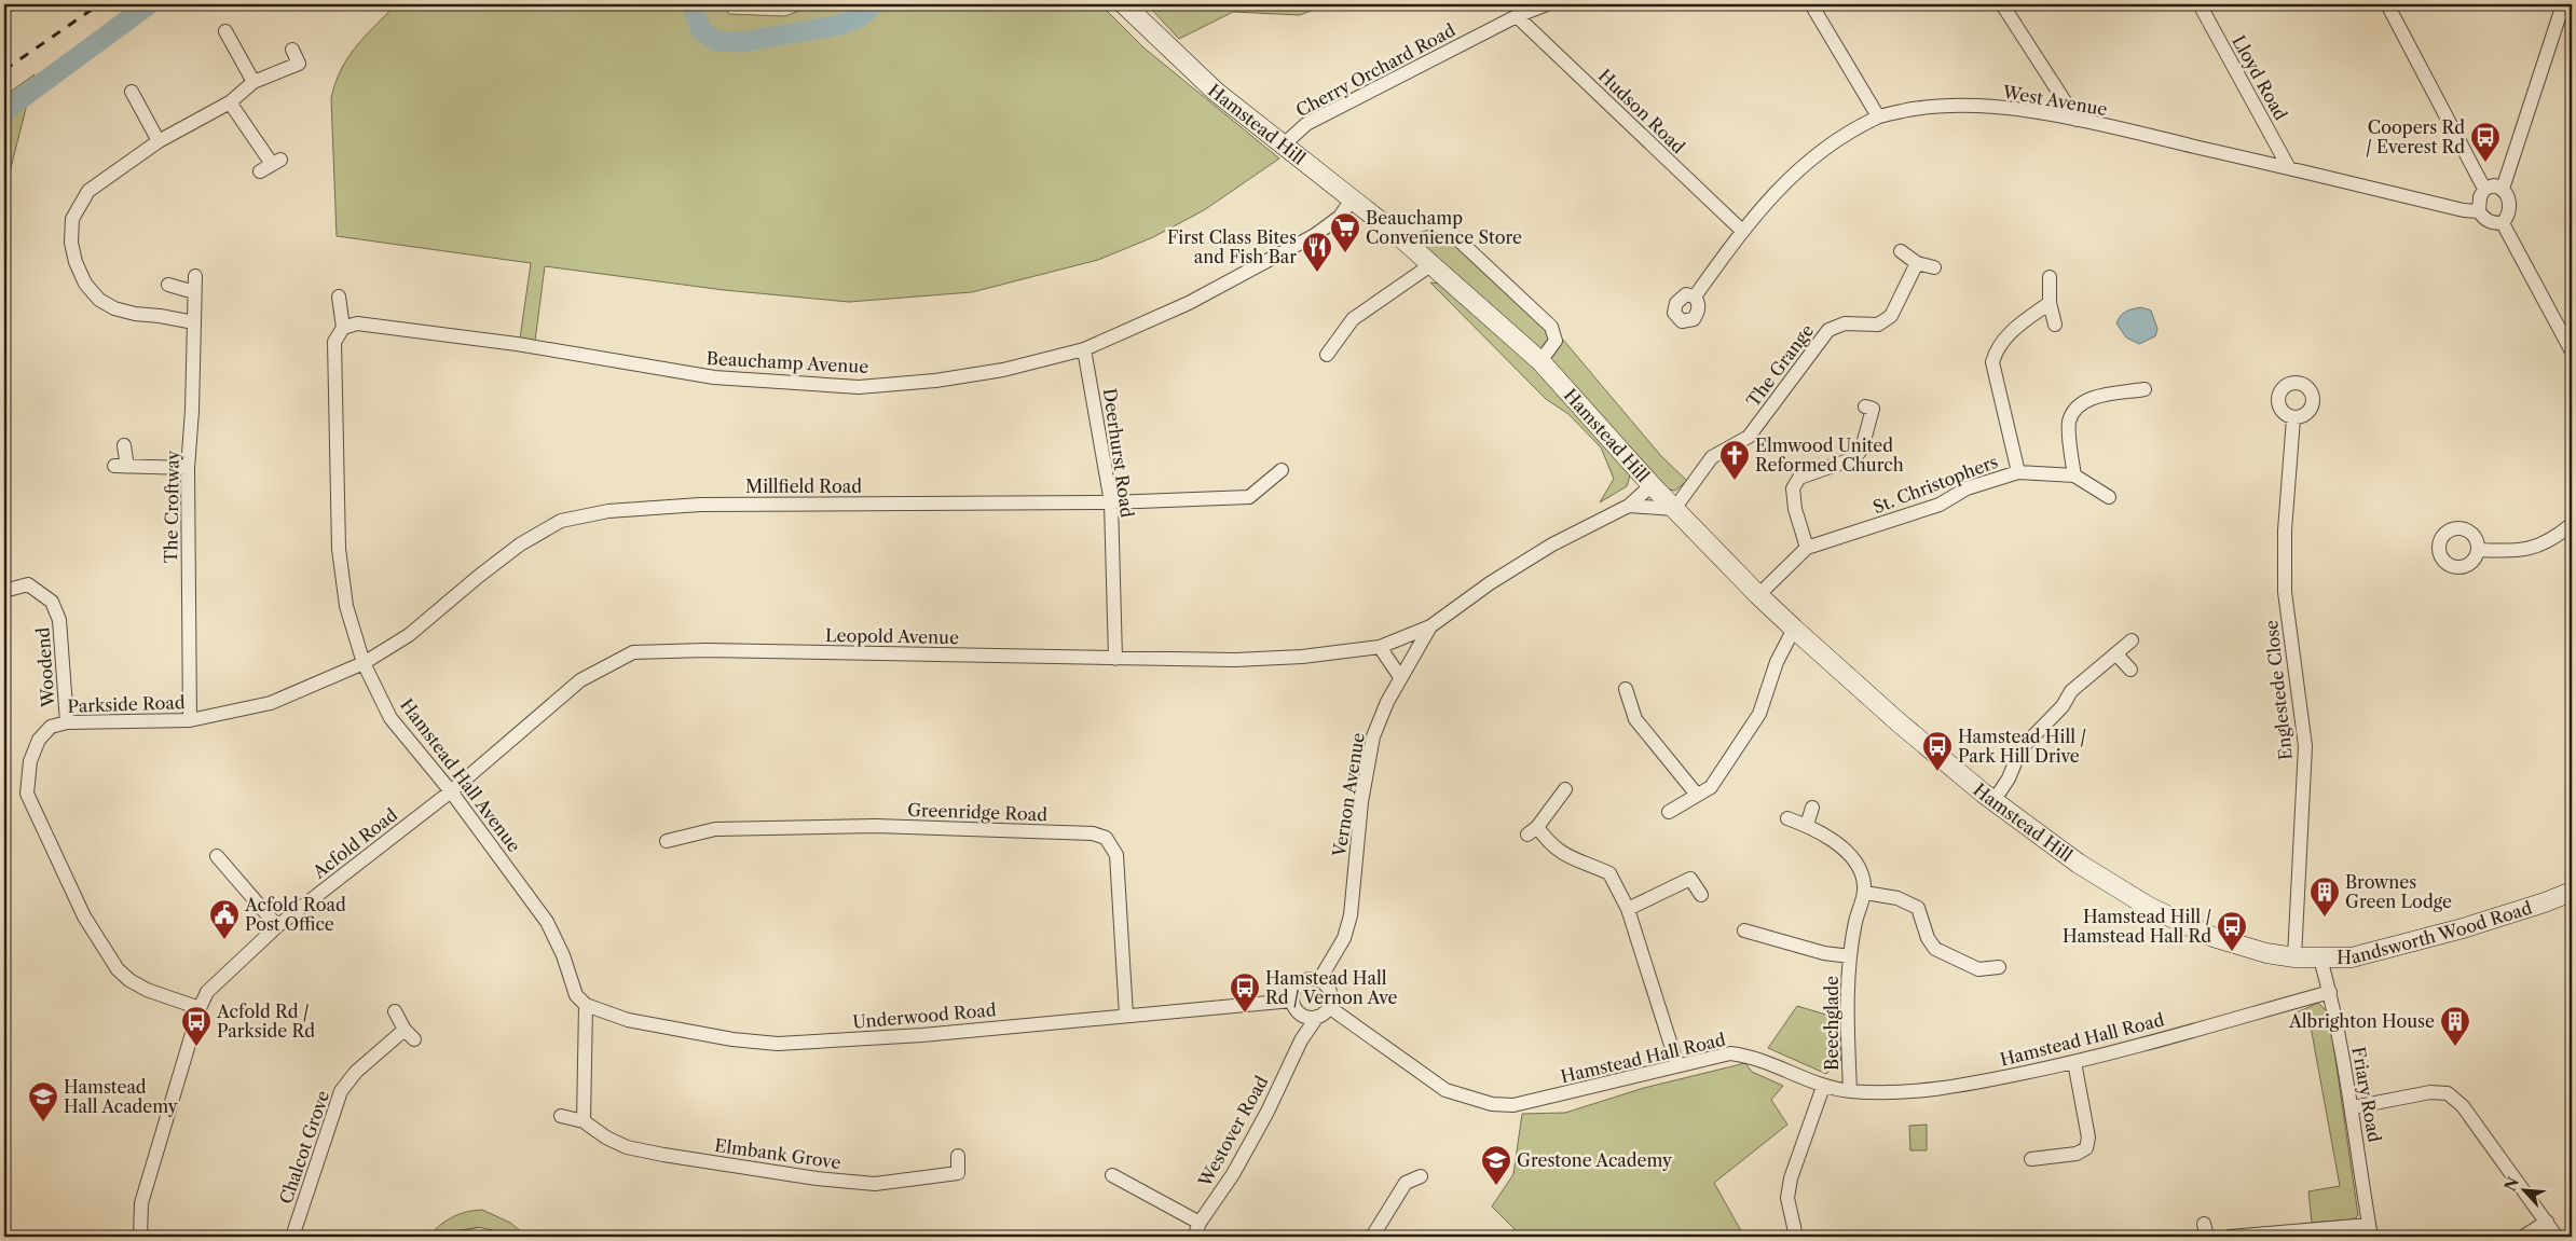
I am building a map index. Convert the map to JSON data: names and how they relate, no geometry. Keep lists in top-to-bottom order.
{
  "streets": {
    "main road": ["Hamstead Hill", "Handsworth Wood Road"],
    "street": [
      "Cherry Orchard Road",
      "Lloyd Road",
      "West Avenue",
      "Hudson Road",
      "Beauchamp Avenue",
      "The Grange",
      "Deerhurst Road",
      "St. Christophers",
      "Millfield Road",
      "The Croftway",
      "Leopold Avenue",
      "Woodend",
      "Englestede Close",
      "Parkside Road",
      "Hamstead Hall Avenue",
      "Vernon Avenue",
      "Greenridge Road",
      "Acfold Road",
      "Underwood Road",
      "Beechglade",
      "Hamstead Hall Road",
      "Friary Road",
      "Westover Road",
      "Chalcot Grove",
      "Elmbank Grove"
    ]
  },
  "crossings": [
    ["Cherry Orchard Road", "Hudson Road"],
    ["Cherry Orchard Road", "Hamstead Hill"],
    ["Lloyd Road", "West Avenue"],
    ["West Avenue", "Hudson Road"],
    ["Hamstead Hill", "Beauchamp Avenue"],
    ["Hamstead Hill", "The Grange"],
    ["Hamstead Hill", "St. Christophers"],
    ["Hamstead Hill", "Englestede Close"],
    ["Hamstead Hill", "Vernon Avenue"],
    ["Hamstead Hill", "Handsworth Wood Road"],
    ["Beauchamp Avenue", "Deerhurst Road"],
    ["Beauchamp Avenue", "Hamstead Hall Avenue"],
    ["Deerhurst Road", "Millfield Road"],
    ["Deerhurst Road", "Leopold Avenue"],
    ["Millfield Road", "Parkside Road"],
    ["Millfield Road", "Hamstead Hall Avenue"],
    ["The Croftway", "Parkside Road"],
    ["Leopold Avenue", "Hamstead Hall Avenue"],
    ["Leopold Avenue", "Vernon Avenue"],
    ["Leopold Avenue", "Acfold Road"],
    ["Woodend", "Parkside Road"],
    ["Englestede Close", "Handsworth Wood Road"],
    ["Parkside Road", "Hamstead Hall Avenue"],
    ["Parkside Road", "Acfold Road"],
    ["Hamstead Hall Avenue", "Acfold Road"],
    ["Hamstead Hall Avenue", "Underwood Road"],
    ["Vernon Avenue", "Underwood Road"],
    ["Vernon Avenue", "Hamstead Hall Road"],
    ["Vernon Avenue", "Westover Road"],
    ["Greenridge Road", "Underwood Road"],
    ["Handsworth Wood Road", "Friary Road"],
    ["Underwood Road", "Hamstead Hall Road"],
    ["Underwood Road", "Westover Road"],
    ["Beechglade", "Hamstead Hall Road"],
    ["Hamstead Hall Road", "Friary Road"],
    ["Hamstead Hall Road", "Westover Road"]
  ],
  "places": {
    "bus stop": [
      "Coopers Rd / Everest Rd",
      "Hamstead Hill / Park Hill Drive",
      "Hamstead Hill / Hamstead Hall Rd",
      "Hamstead Hall Rd / Vernon Ave",
      "Acfold Rd / Parkside Rd"
    ],
    "supermarket": ["Beauchamp Convenience Store"],
    "restaurant": ["First Class Bites and Fish Bar"],
    "church": ["Elmwood United Reformed Church"],
    "building": ["Brownes Green Lodge", "Albrighton House"],
    "public building": ["Acfold Road Post Office"],
    "school or university": ["Hamstead Hall Academy", "Grestone Academy"]
  },
  "north": "top left"
}
